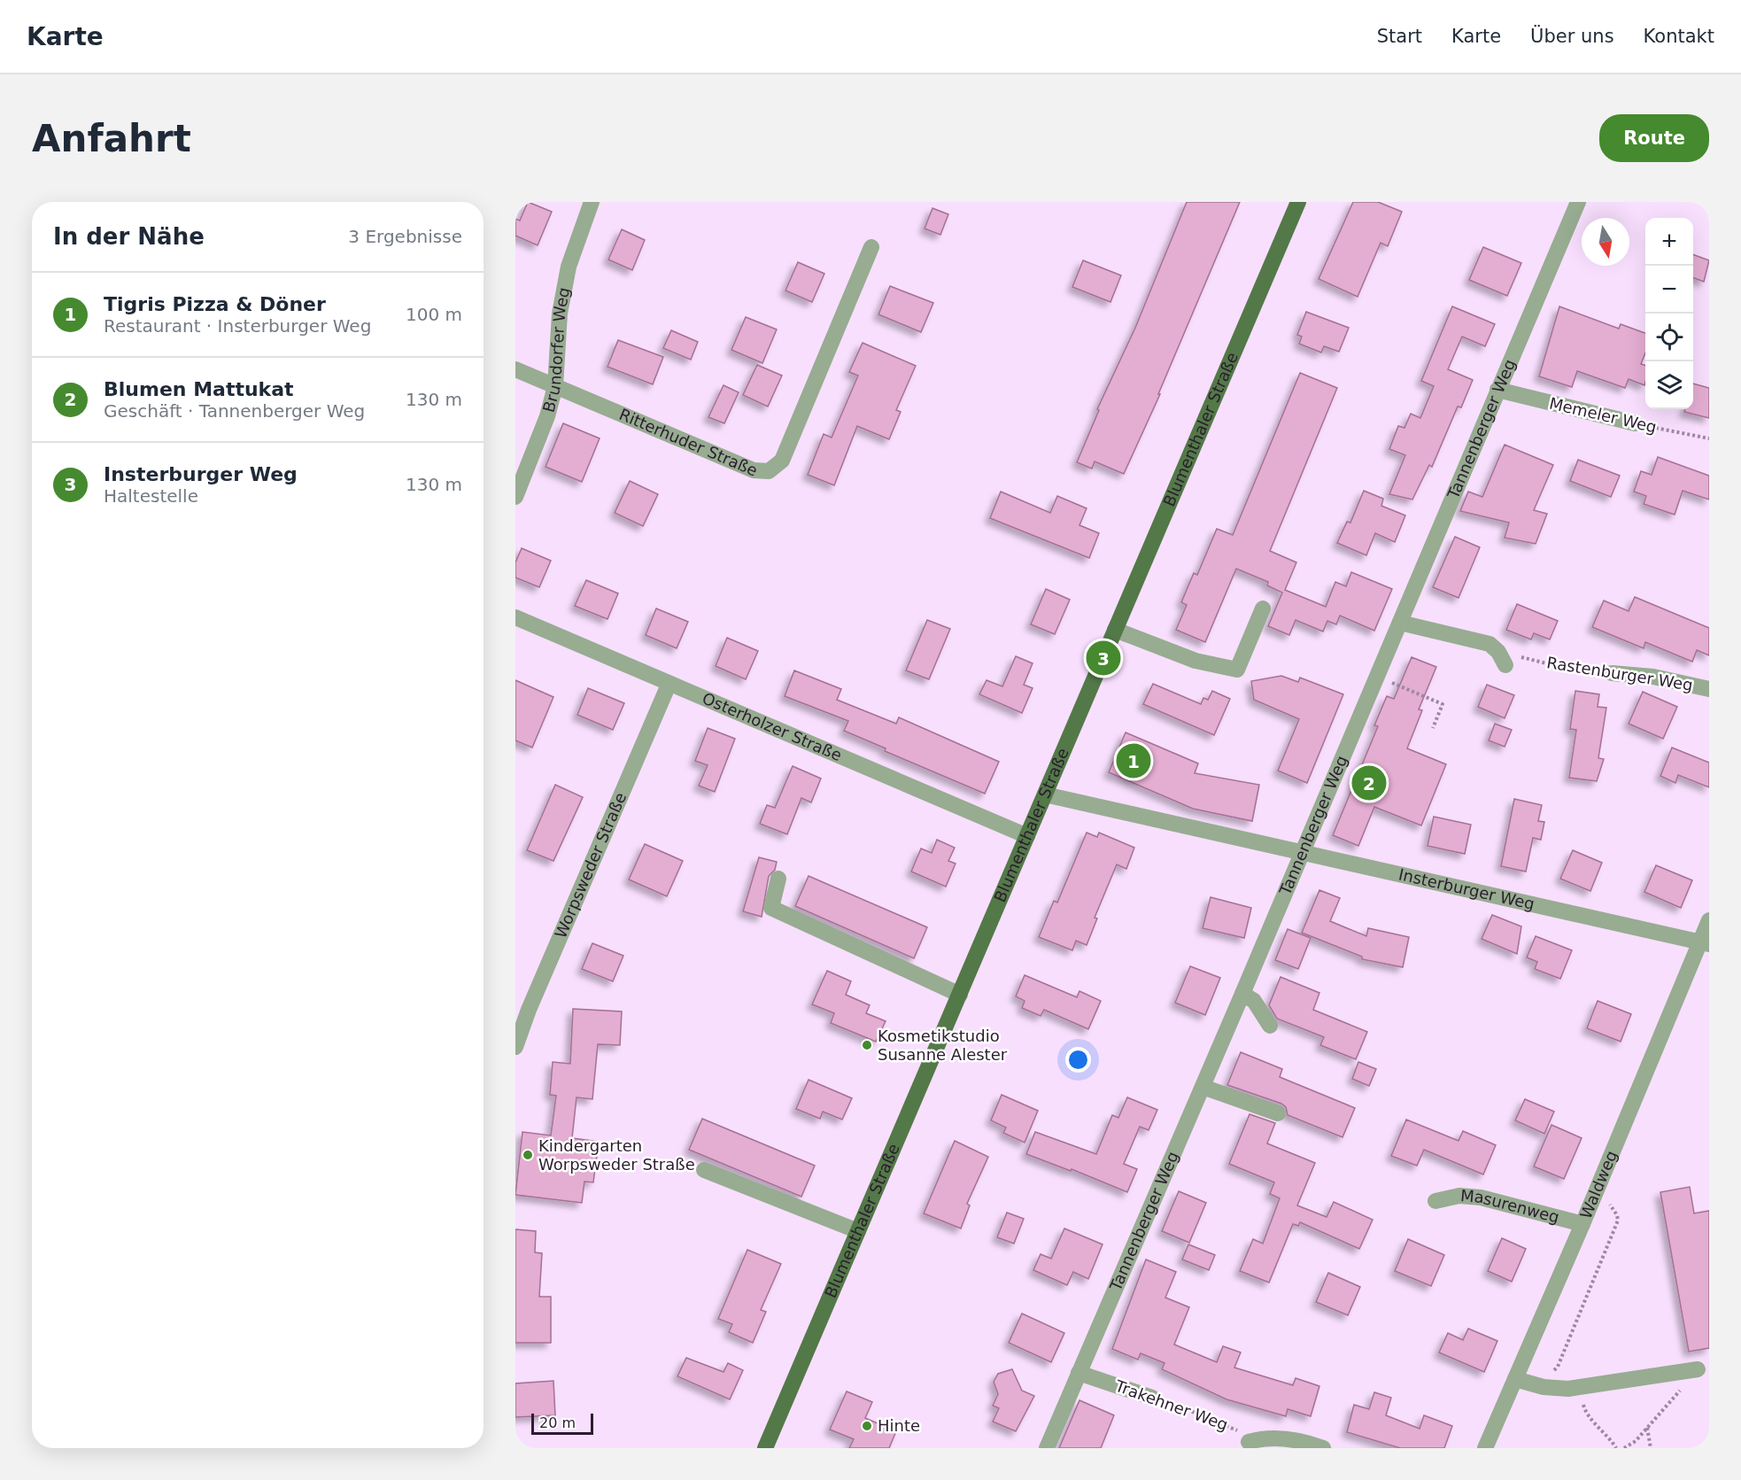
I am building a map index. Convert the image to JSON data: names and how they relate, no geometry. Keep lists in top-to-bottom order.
{
  "streets": {
    "main road": ["Blumenthaler Straße"],
    "street": [
      "Brundorfer Weg",
      "Memeler Weg",
      "Tannenberger Weg",
      "Ritterhuder Straße",
      "Rastenburger Weg",
      "Osterholzer Straße",
      "Worpsweder Straße",
      "Insterburger Weg",
      "Waldweg",
      "Masurenweg",
      "Trakehner Weg"
    ]
  },
  "crossings": [
    ["Brundorfer Weg", "Ritterhuder Straße"],
    ["Memeler Weg", "Tannenberger Weg"],
    ["Tannenberger Weg", "Insterburger Weg"],
    ["Tannenberger Weg", "Trakehner Weg"],
    ["Blumenthaler Straße", "Osterholzer Straße"],
    ["Blumenthaler Straße", "Insterburger Weg"],
    ["Osterholzer Straße", "Worpsweder Straße"],
    ["Insterburger Weg", "Waldweg"],
    ["Waldweg", "Masurenweg"]
  ],
  "places": ["Kosmetikstudio Susanne Alester", "Kindergarten Worpsweder Straße", "Hinte"],
  "scale_bar": "20 m",
  "north": "bottom",
  "page": {
    "header": "Karte",
    "nav": [
      "Start",
      "Karte",
      "Über uns",
      "Kontakt"
    ],
    "buttons": "Route",
    "title": "Anfahrt",
    "heading": ["In der Nähe", "3 Ergebnisse"],
    "map_buttons": ["+", "−"],
    "list": [
      {
        "mark": "1",
        "name": "Tigris Pizza & Döner",
        "note": "Restaurant · Insterburger Weg",
        "value": "100 m"
      },
      {
        "mark": "2",
        "name": "Blumen Mattukat",
        "note": "Geschäft · Tannenberger Weg",
        "value": "130 m"
      },
      {
        "mark": "3",
        "name": "Insterburger Weg",
        "note": "Haltestelle",
        "value": "130 m"
      }
    ],
    "pins": ["3", "1", "2"],
    "scale": "20 m"
  }
}
